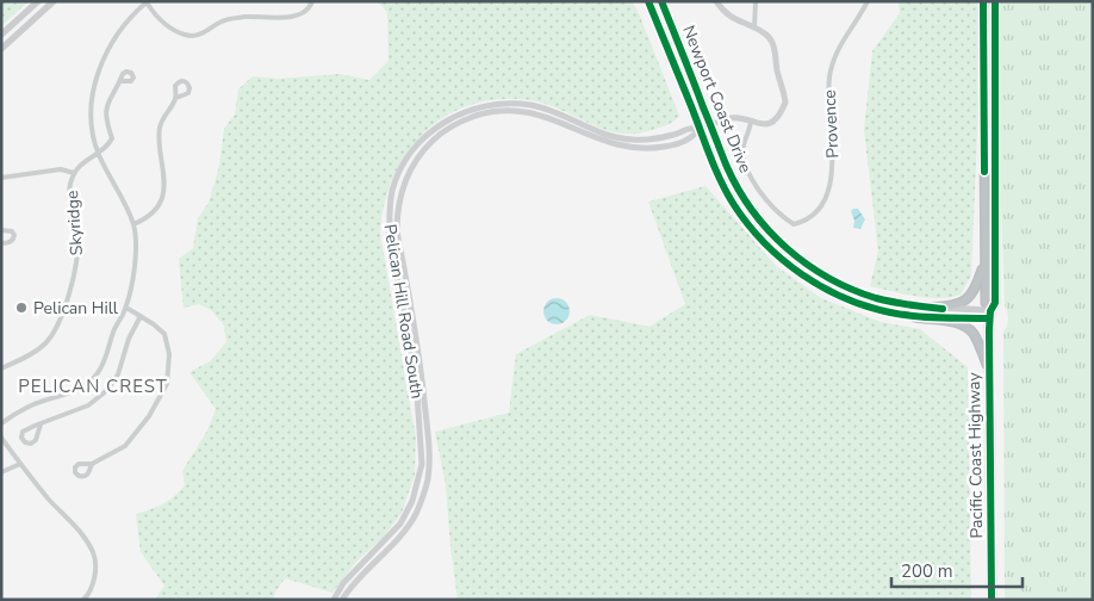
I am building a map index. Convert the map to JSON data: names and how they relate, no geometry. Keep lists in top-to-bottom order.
{
  "streets": {
    "highway": ["Pacific Coast Highway"],
    "main road": ["Newport Coast Drive"],
    "street": ["Provence", "Skyridge", "Pelican Hill Road South"]
  },
  "crossings": [
    ["Newport Coast Drive", "Pelican Hill Road South"],
    ["Newport Coast Drive", "Pacific Coast Highway"],
    ["Provence", "Pelican Hill Road South"]
  ],
  "districts": ["PELICAN CREST"],
  "places": ["Pelican Hill"],
  "scale_bar": "200 m"
}
